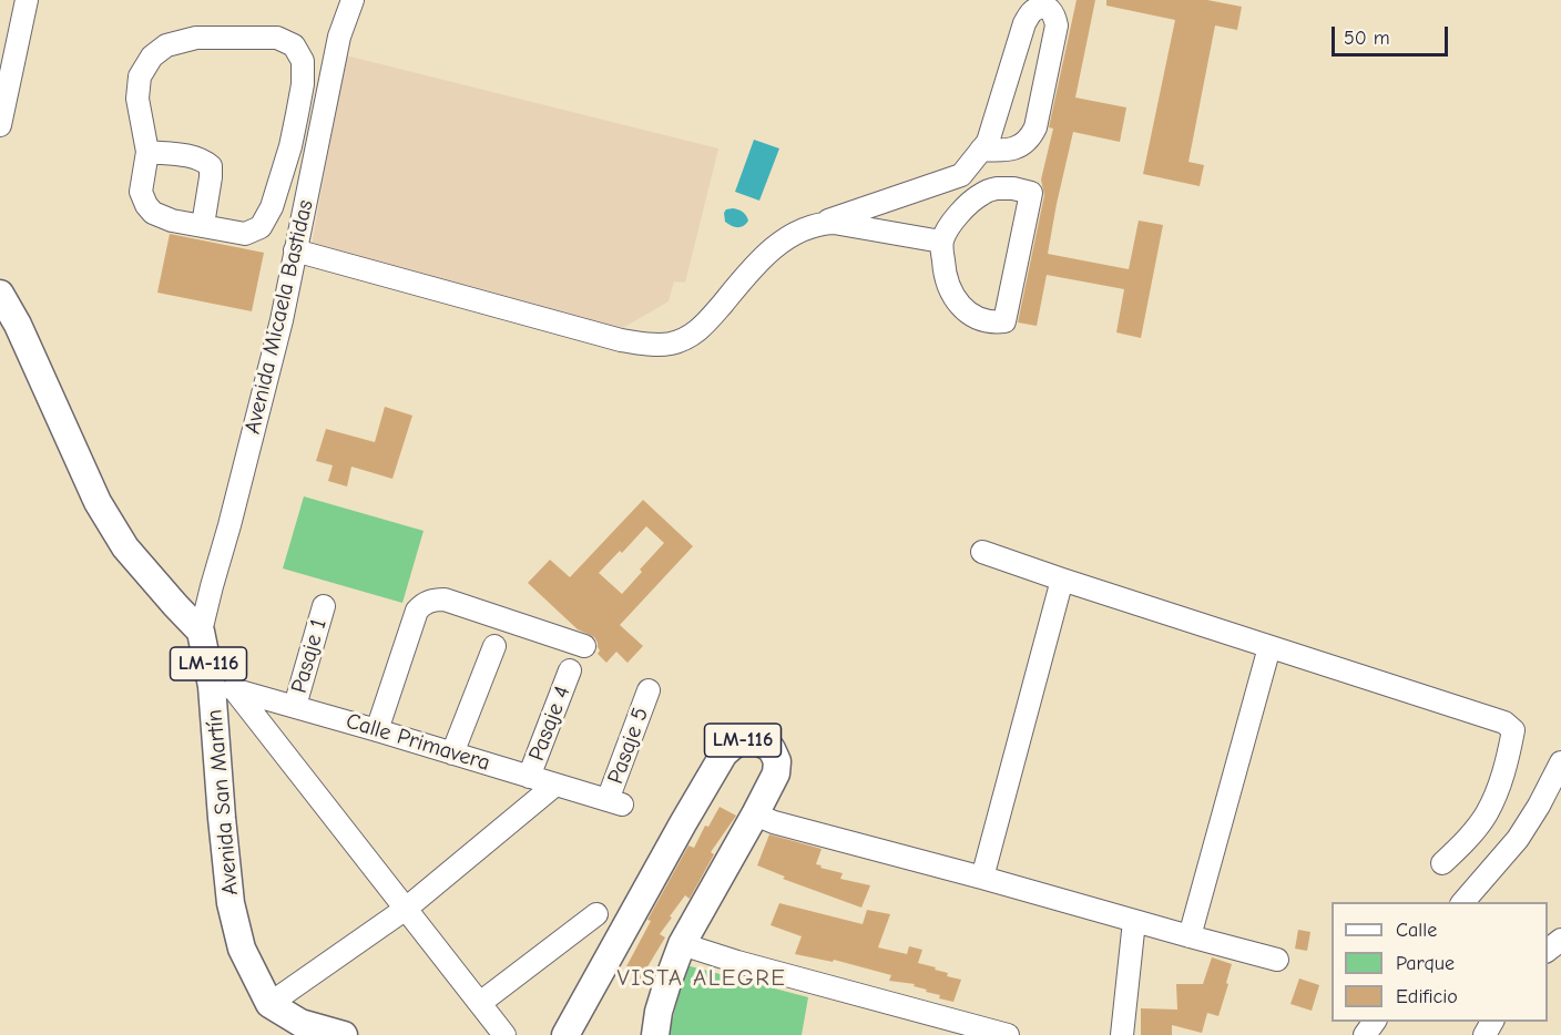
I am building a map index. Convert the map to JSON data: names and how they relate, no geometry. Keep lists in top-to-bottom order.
{
  "streets": {
    "main road": ["LM-116", "Avenida San Martín"],
    "street": [
      "Avenida Micaela Bastidas",
      "Pasaje 1",
      "Pasaje 4",
      "Calle Primavera",
      "Pasaje 5"
    ]
  },
  "crossings": [
    ["Avenida Micaela Bastidas", "LM-116"],
    ["Avenida Micaela Bastidas", "Avenida San Martín"],
    ["Pasaje 1", "Calle Primavera"],
    ["LM-116", "Avenida San Martín"],
    ["Pasaje 4", "Calle Primavera"],
    ["Calle Primavera", "Pasaje 5"],
    ["Calle Primavera", "Avenida San Martín"]
  ],
  "districts": ["VISTA ALEGRE"],
  "legend": ["Calle", "Parque", "Edificio"],
  "scale_bar": "50 m"
}
